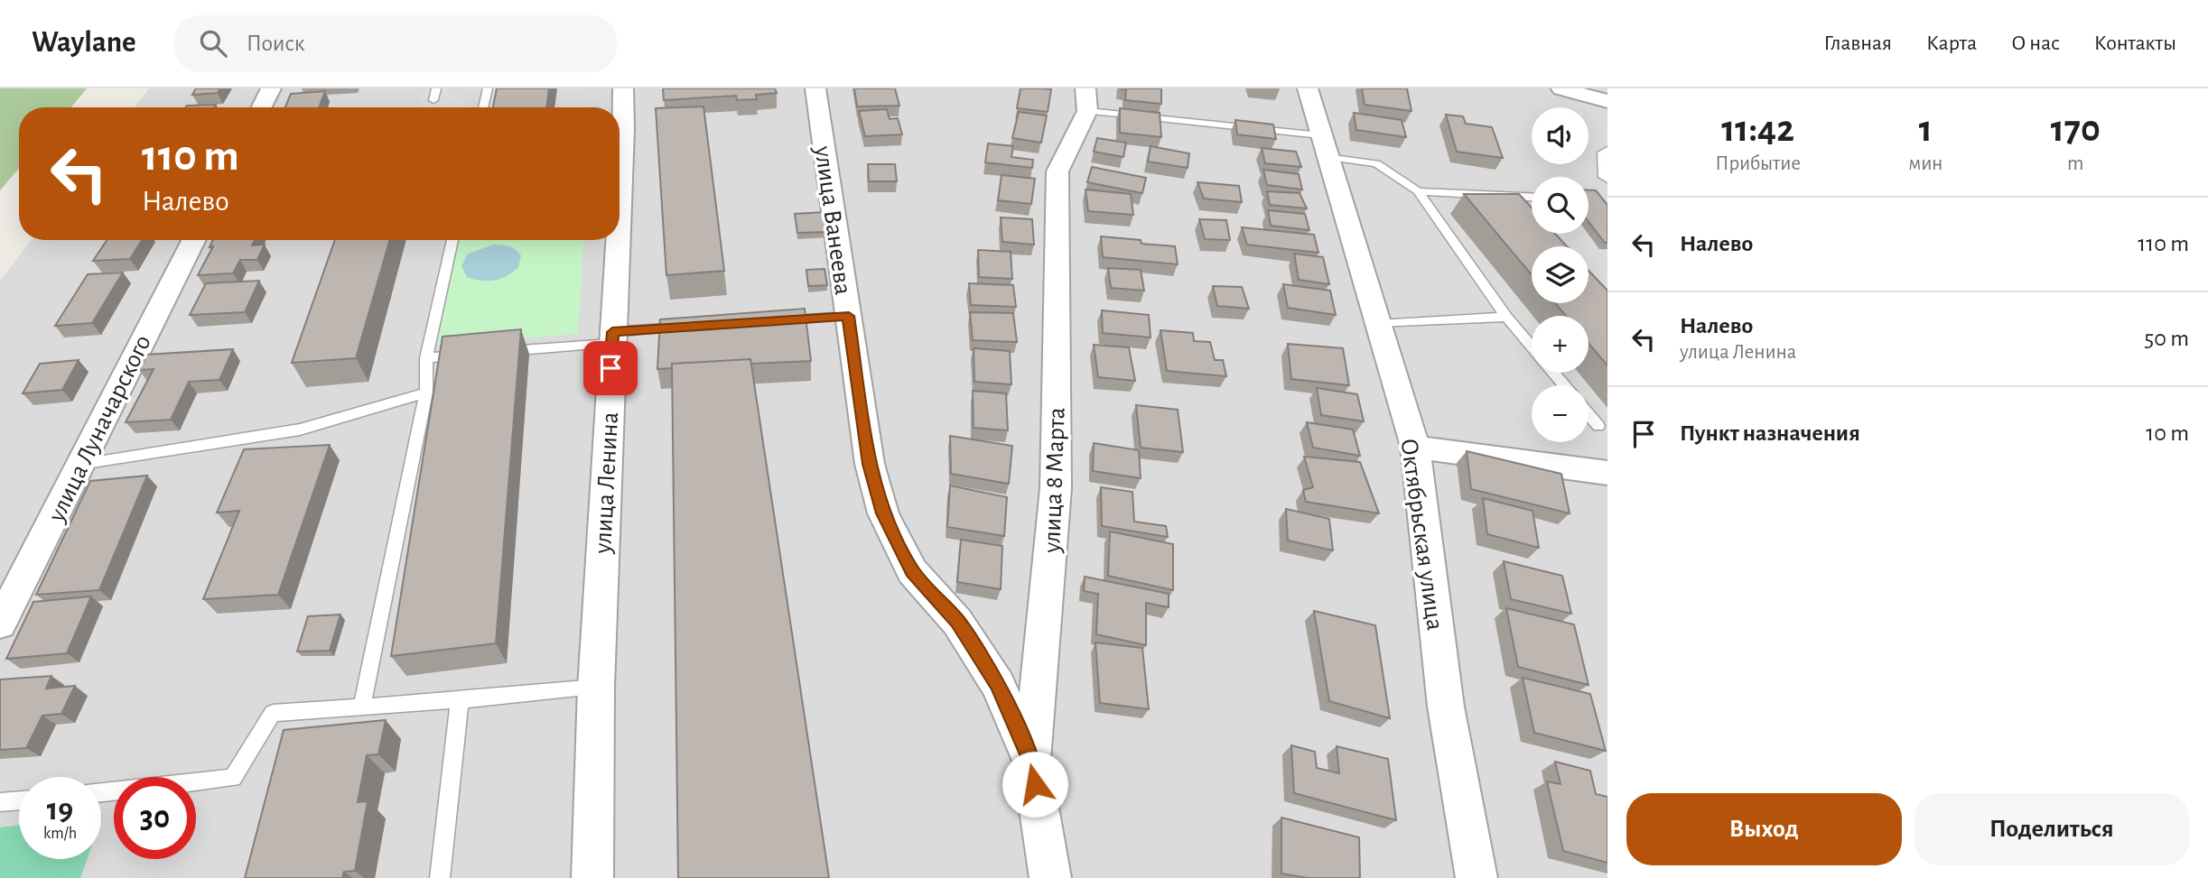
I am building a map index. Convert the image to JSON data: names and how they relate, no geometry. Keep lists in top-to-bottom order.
{
  "streets": {
    "street": [
      "улица Ванеева",
      "улица Луначарского",
      "улица 8 Марта",
      "улица Ленина",
      "Октябрьская улица"
    ]
  },
  "crossings": [
    ["улица Ванеева", "улица 8 Марта"]
  ],
  "page": {
    "header": "Waylane",
    "search": "Поиск",
    "nav": [
      "Главная",
      "Карта",
      "О нас",
      "Контакты"
    ],
    "eta": [
      "11:42",
      "Прибытие",
      "1",
      "мин",
      "170",
      "m"
    ],
    "map_buttons": ["+", "−"],
    "turn": ["110 m", "Налево"],
    "list": [
      {
        "name": "Налево",
        "value": "110 m"
      },
      {
        "name": "Налево",
        "note": "улица Ленина",
        "value": "50 m"
      },
      {
        "name": "Пункт назначения",
        "value": "10 m"
      }
    ],
    "speed": "19 km/h",
    "limit": "30",
    "buttons": ["Выход", "Поделиться"]
  }
}
